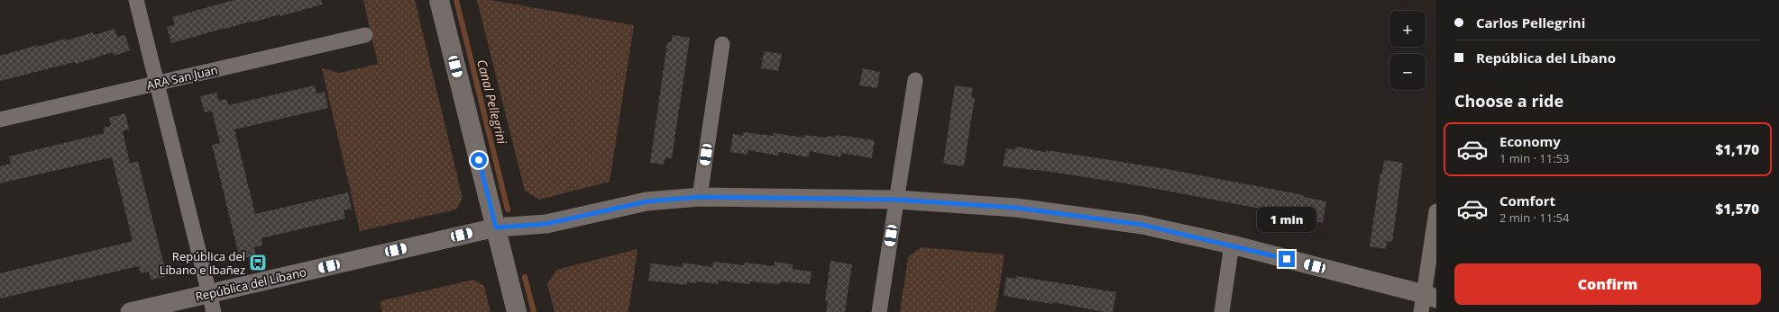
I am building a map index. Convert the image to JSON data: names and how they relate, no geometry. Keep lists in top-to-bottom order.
{
  "streets": {
    "street": ["ARA San Juan", "República del Líbano"]
  },
  "water": ["Canal Pellegrini"],
  "places": {
    "bus stop": ["República del Líbano e Ibañez"]
  },
  "page": {
    "banner": ["Carlos Pellegrini", "República del Líbano"],
    "map_buttons": ["+", "−"],
    "heading": "Choose a ride",
    "list": [
      {
        "name": "Economy",
        "note": "1 min · 11:53",
        "value": "$1,170"
      },
      {
        "name": "Comfort",
        "note": "2 min · 11:54",
        "value": "$1,570"
      }
    ],
    "bubble": "1 min",
    "buttons": "Confirm"
  }
}
